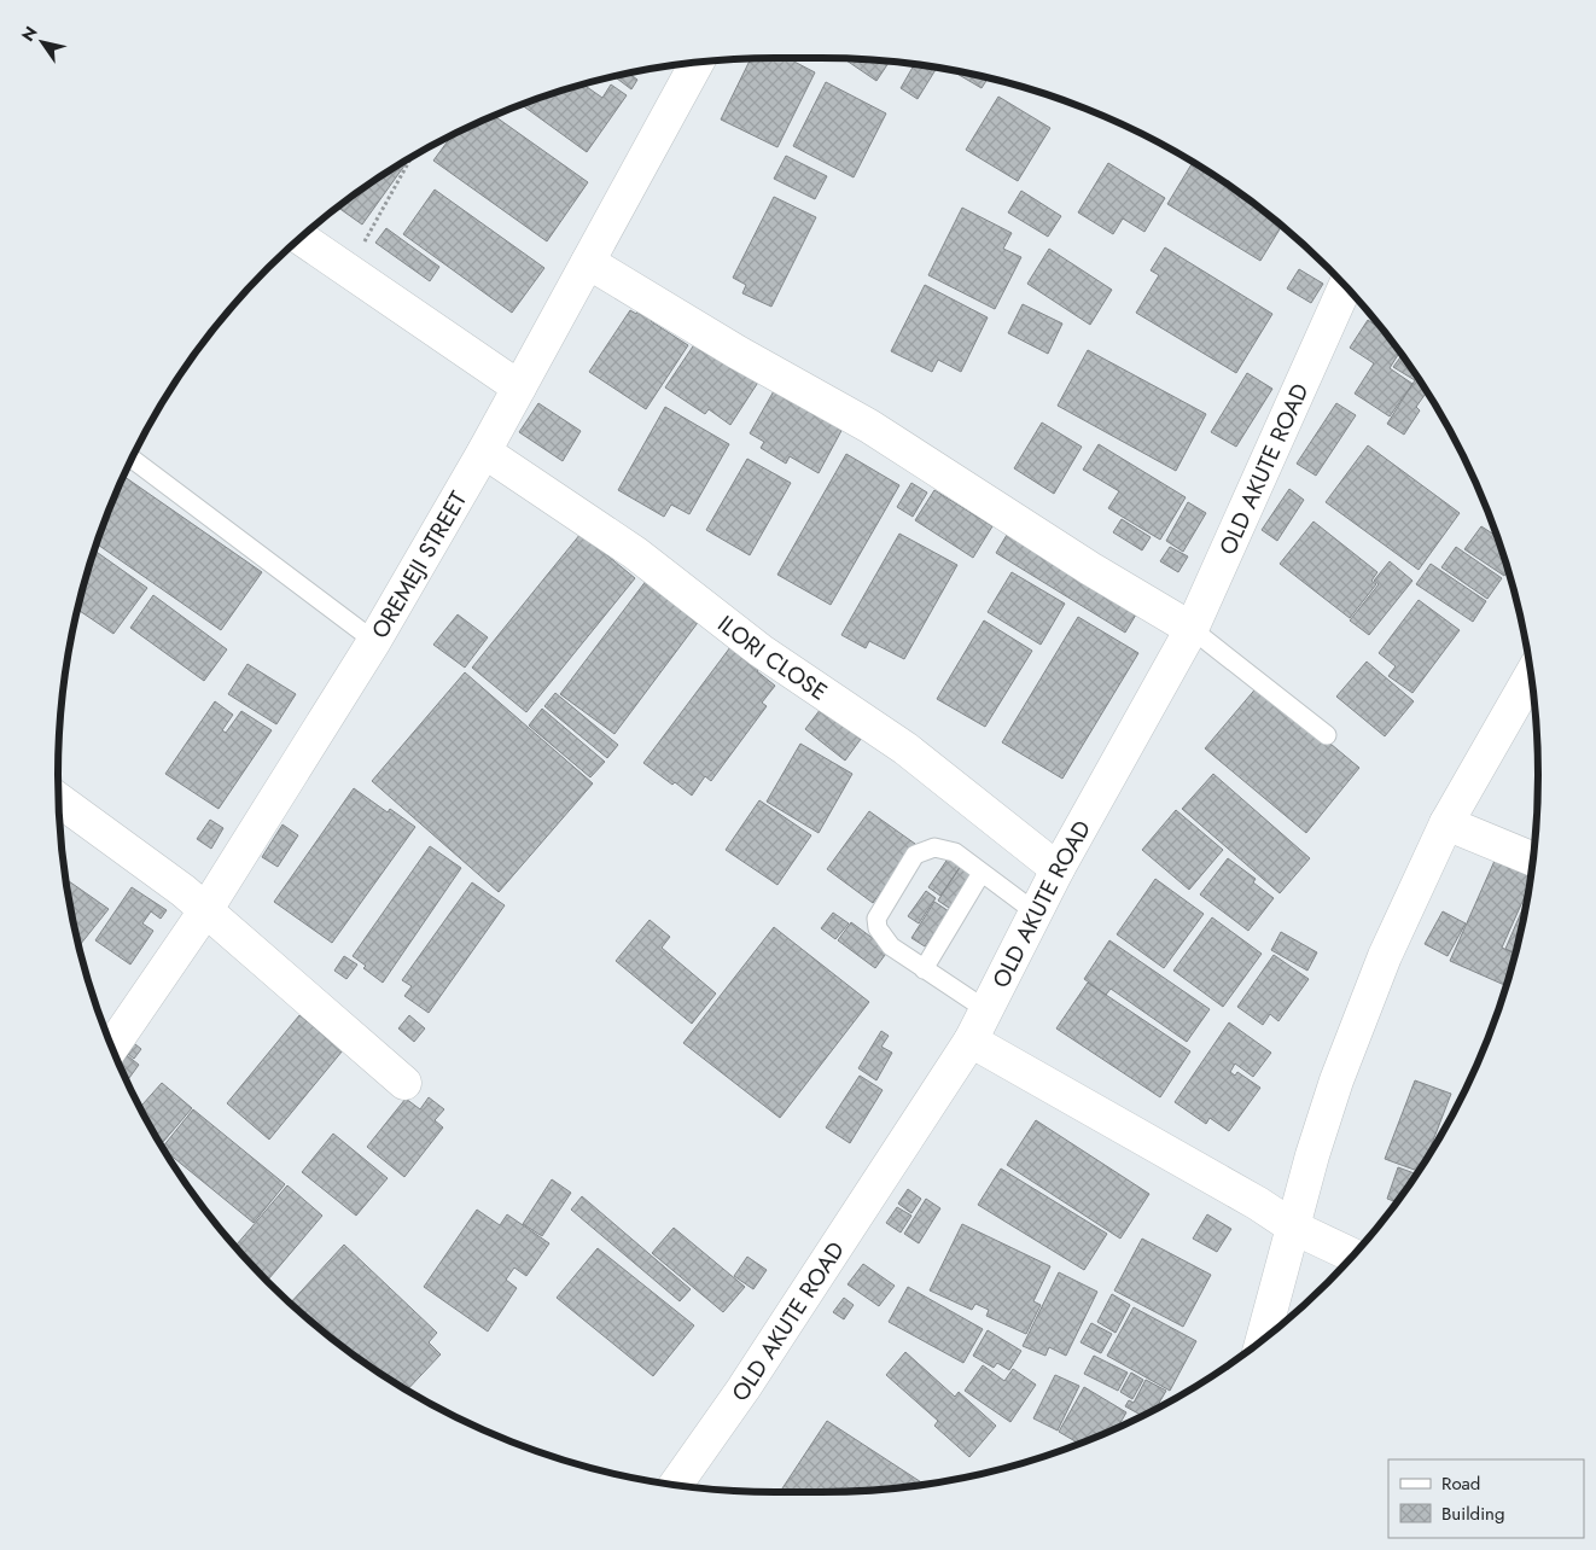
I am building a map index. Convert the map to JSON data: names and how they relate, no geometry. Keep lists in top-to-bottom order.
{
  "streets": {
    "street": ["OLD AKUTE ROAD", "OREMEJI STREET", "ILORI CLOSE"]
  },
  "crossings": [
    ["OLD AKUTE ROAD", "ILORI CLOSE"],
    ["OREMEJI STREET", "ILORI CLOSE"]
  ],
  "legend": ["Road", "Building"],
  "north": "top left"
}
